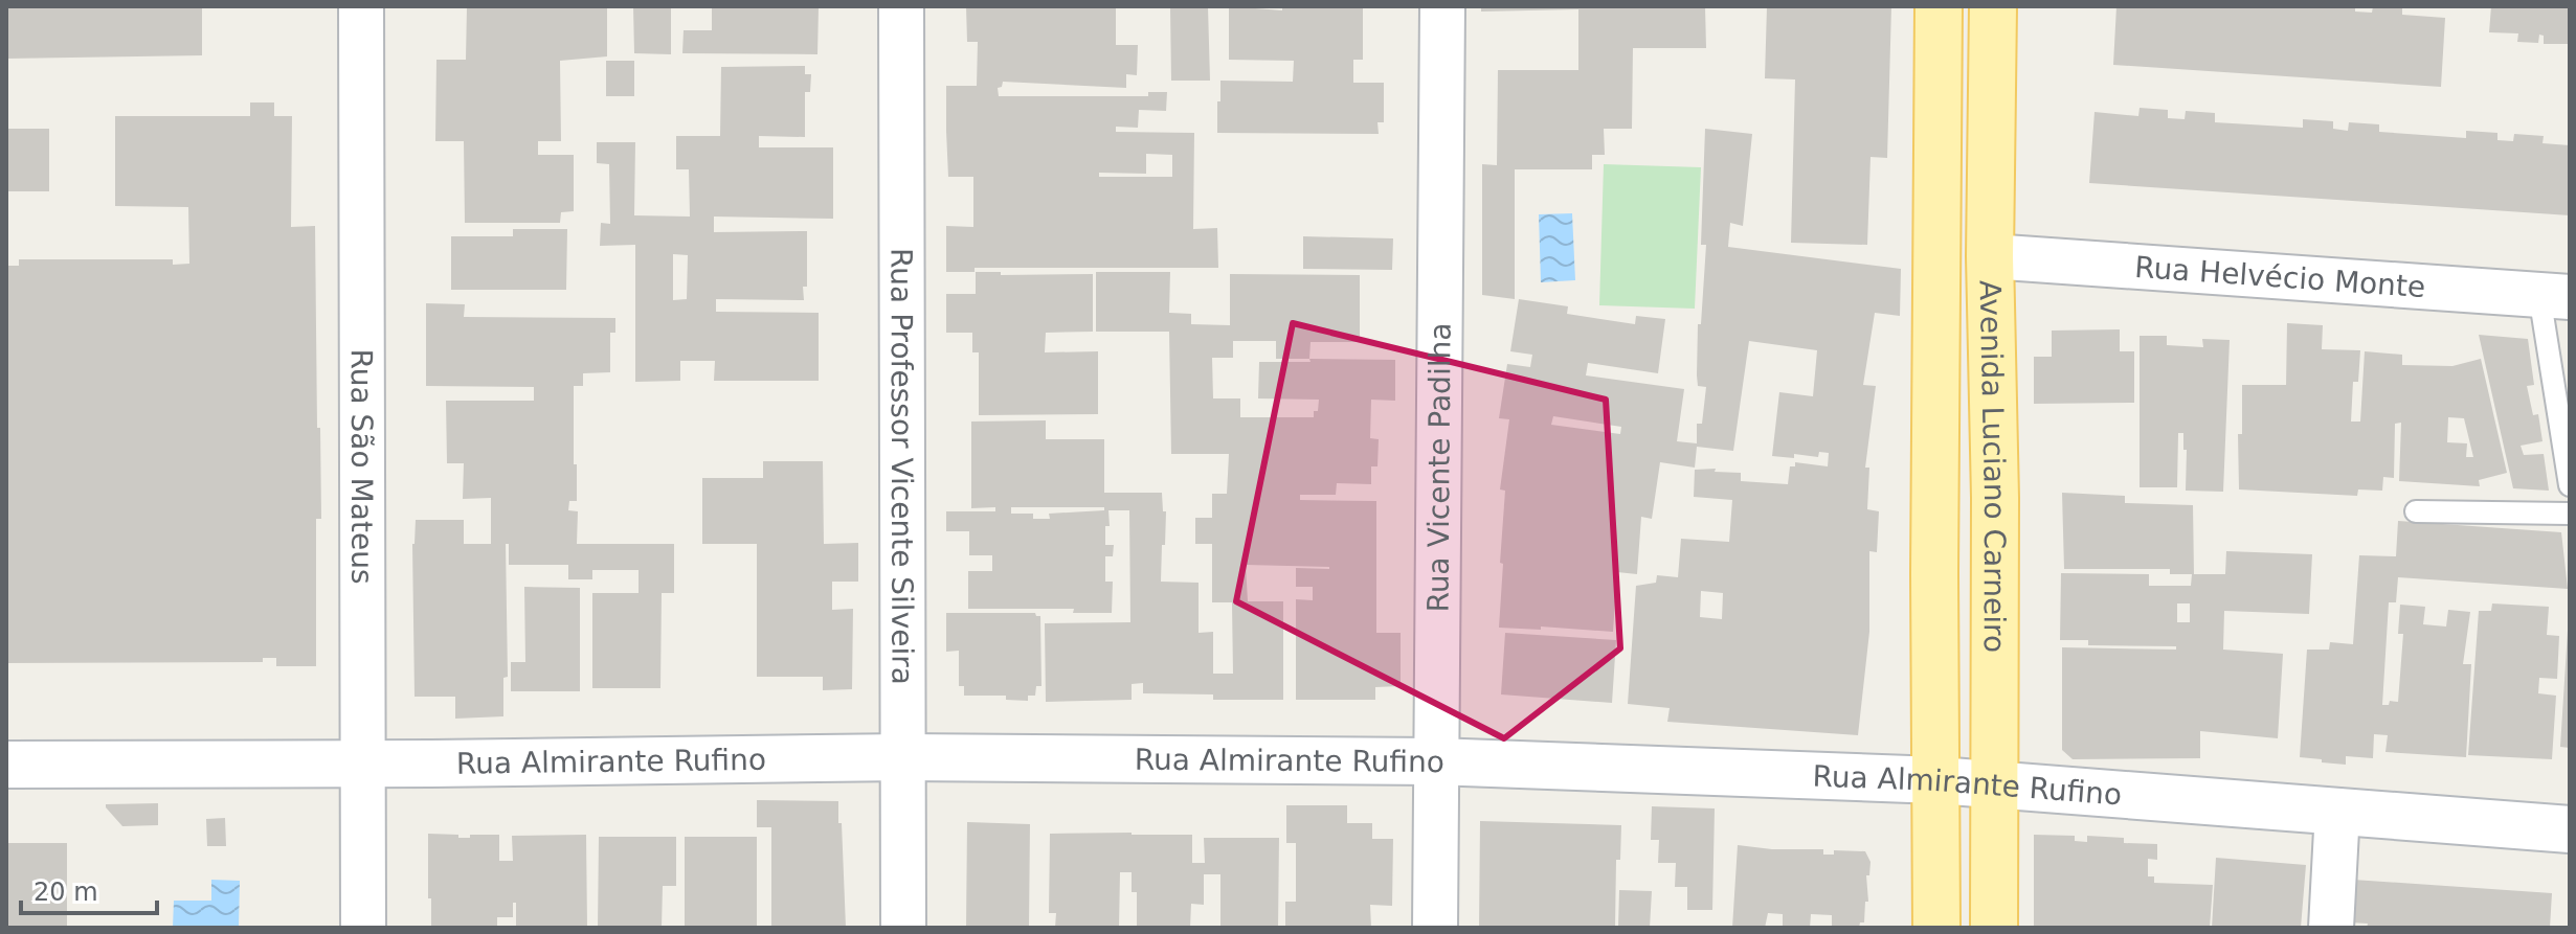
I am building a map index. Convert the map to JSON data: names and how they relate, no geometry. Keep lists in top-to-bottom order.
{
  "streets": {
    "main road": ["Avenida Luciano Carneiro"],
    "street": [
      "Rua Helvécio Monte",
      "Rua São Mateus",
      "Rua Professor Vicente Silveira",
      "Rua Vicente Padilha",
      "Rua Almirante Rufino"
    ]
  },
  "crossings": [
    ["Rua Helvécio Monte", "Avenida Luciano Carneiro"],
    ["Avenida Luciano Carneiro", "Rua Almirante Rufino"],
    ["Rua São Mateus", "Rua Almirante Rufino"],
    ["Rua Professor Vicente Silveira", "Rua Almirante Rufino"],
    ["Rua Vicente Padilha", "Rua Almirante Rufino"]
  ],
  "scale_bar": "20 m"
}
